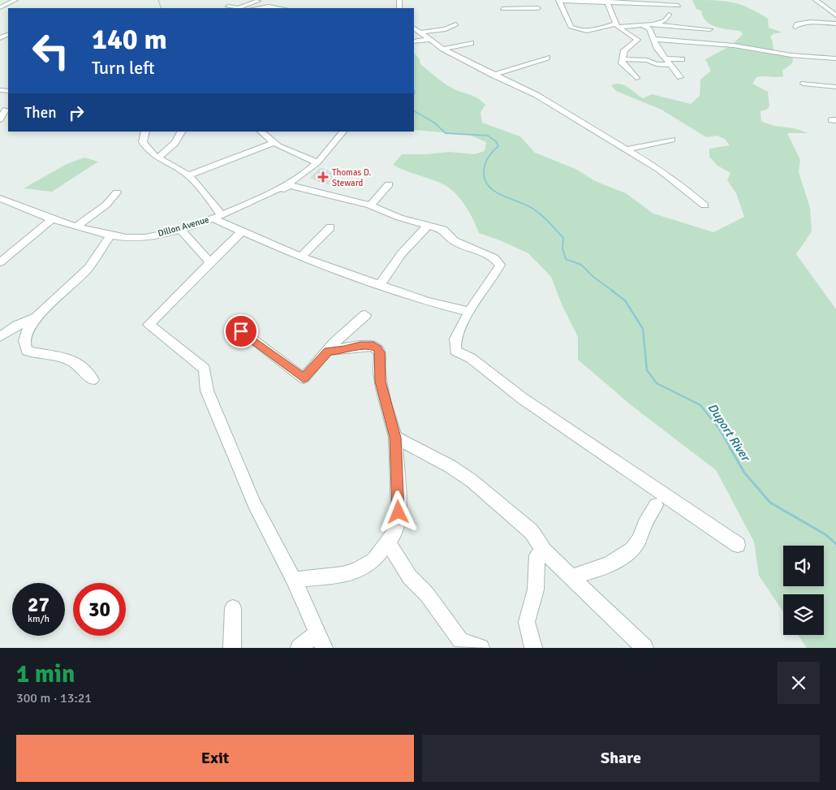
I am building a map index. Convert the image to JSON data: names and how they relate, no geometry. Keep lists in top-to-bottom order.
{
  "streets": {
    "street": ["Dillon Avenue"]
  },
  "water": ["Duport River"],
  "places": {
    "health": ["Thomas D. Steward"]
  },
  "page": {
    "turn": ["140 m", "Turn left"],
    "then": "Then",
    "speed": "27 km/h",
    "limit": "30",
    "heading": ["1 min", "300 m · 13:21"],
    "buttons": ["Exit", "Share"]
  }
}
